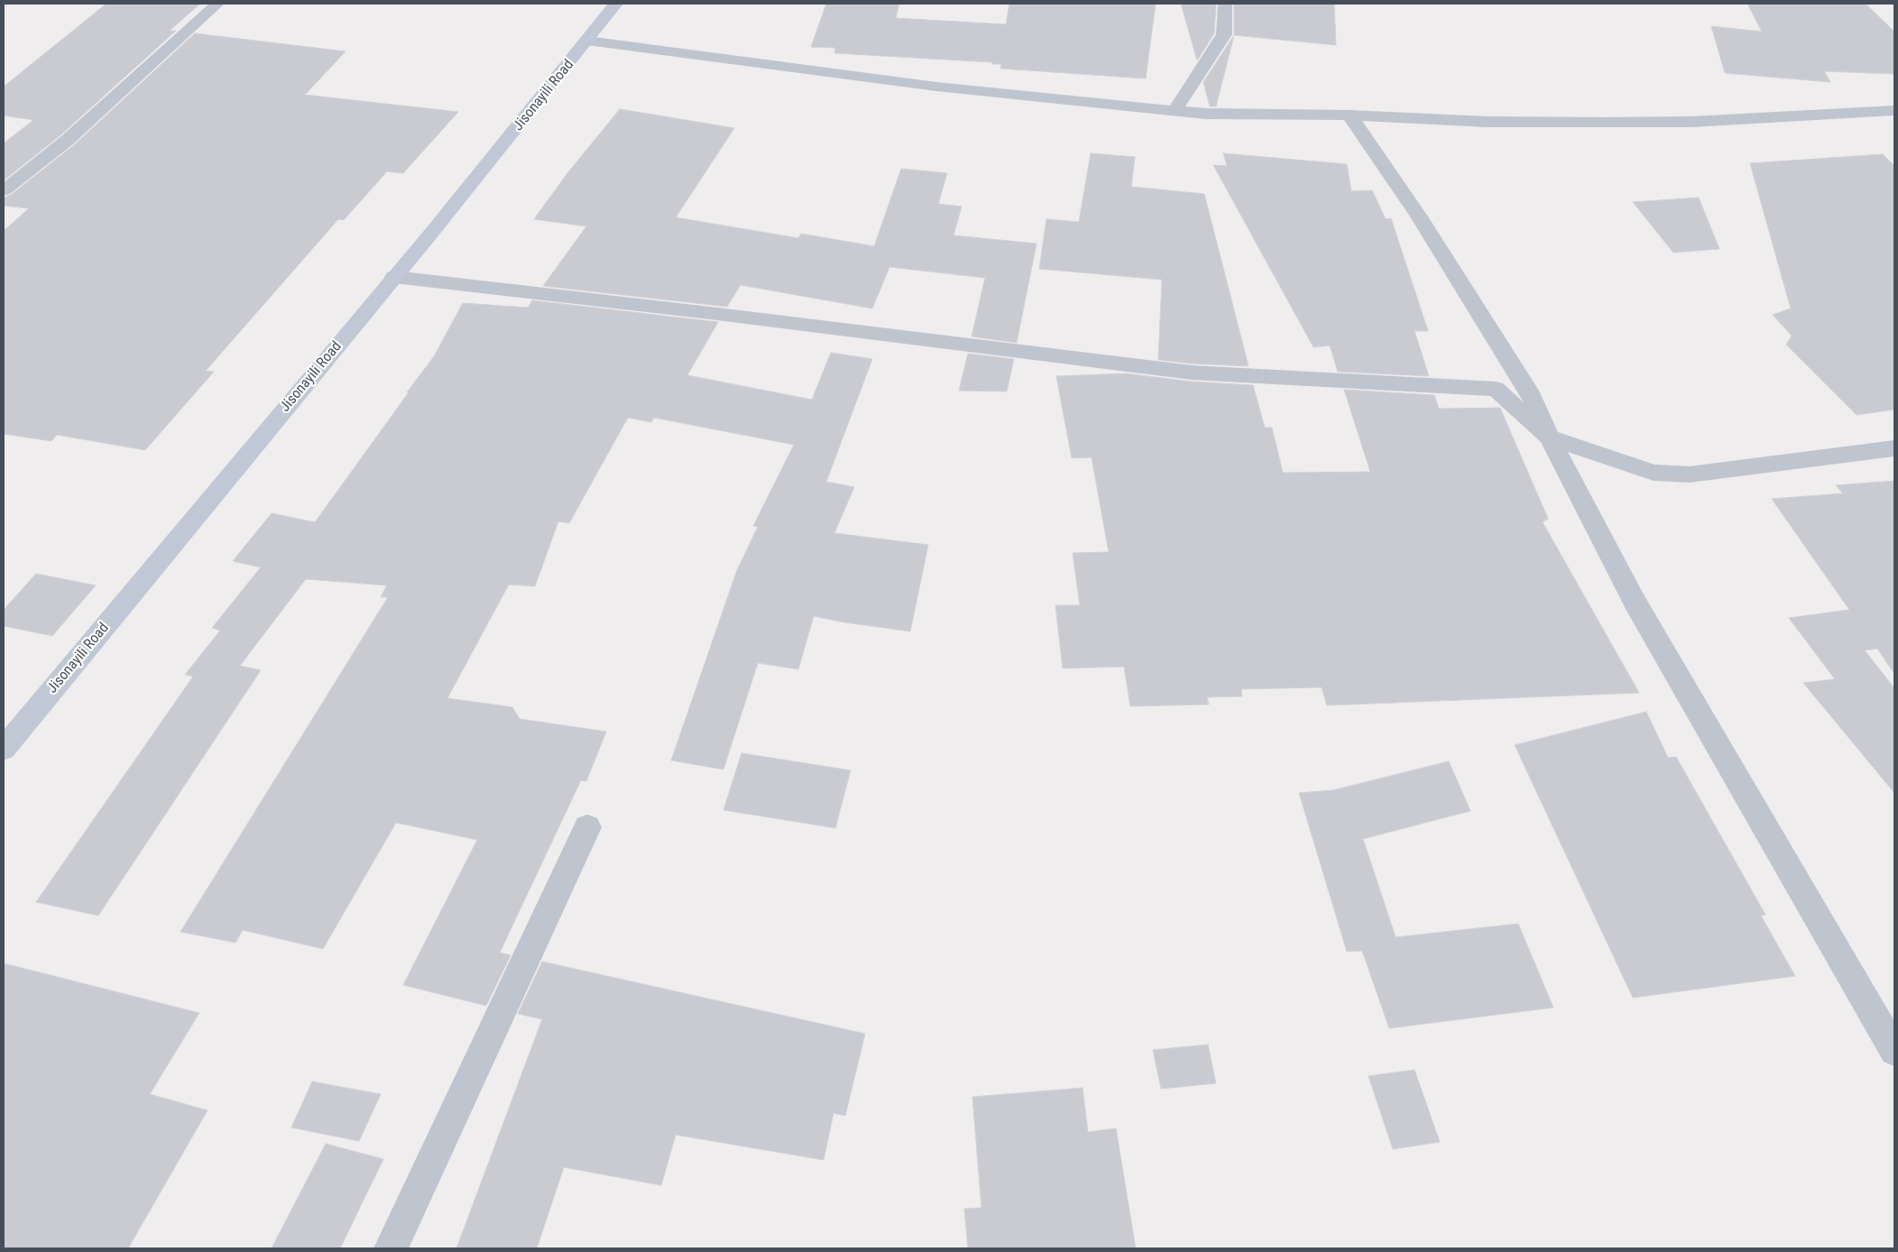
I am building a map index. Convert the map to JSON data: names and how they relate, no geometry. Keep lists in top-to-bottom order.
{
  "streets": {
    "street": ["Jisonayili Road"]
  }
}
